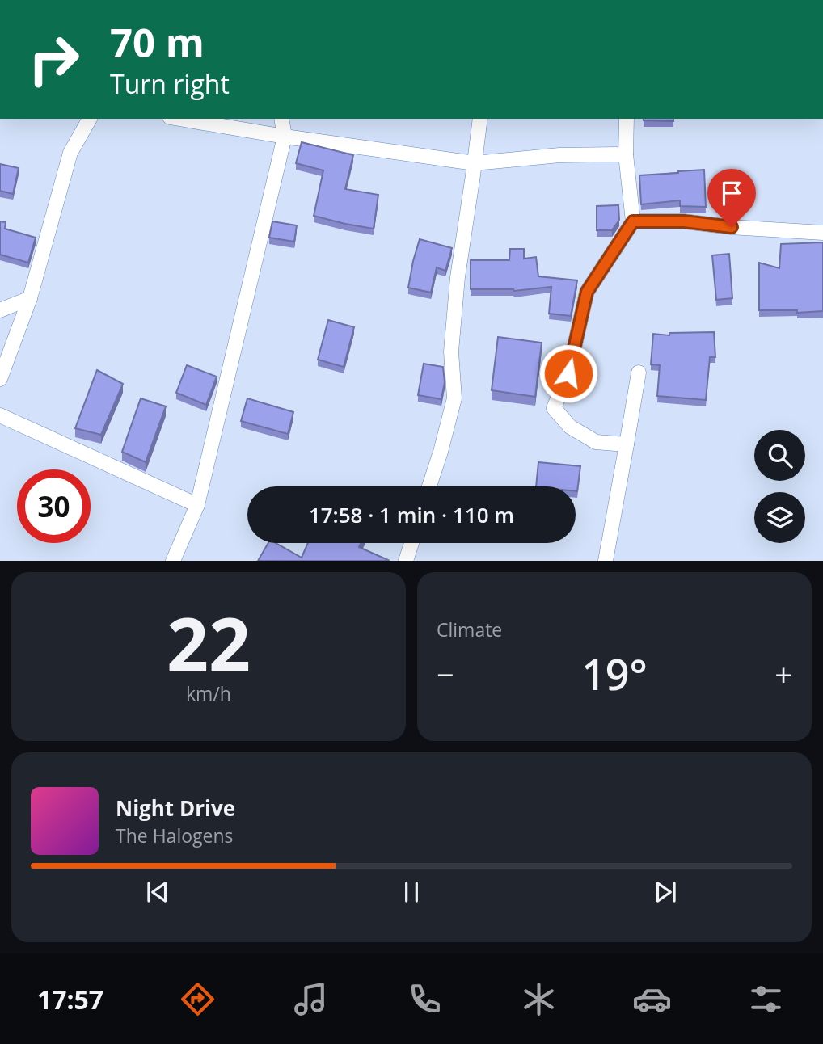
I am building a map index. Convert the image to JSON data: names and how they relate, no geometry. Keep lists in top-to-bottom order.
{
  "page": {
    "turn": ["70 m", "Turn right"],
    "limit": "30",
    "trip": "17:58 · 1 min · 110 m",
    "tile": [
      ["22", "km/h"],
      "Climate"
    ],
    "heat": ["−", "19°", "+"],
    "song": ["Night Drive", "The Halogens"],
    "tabs": "17:57"
  }
}
